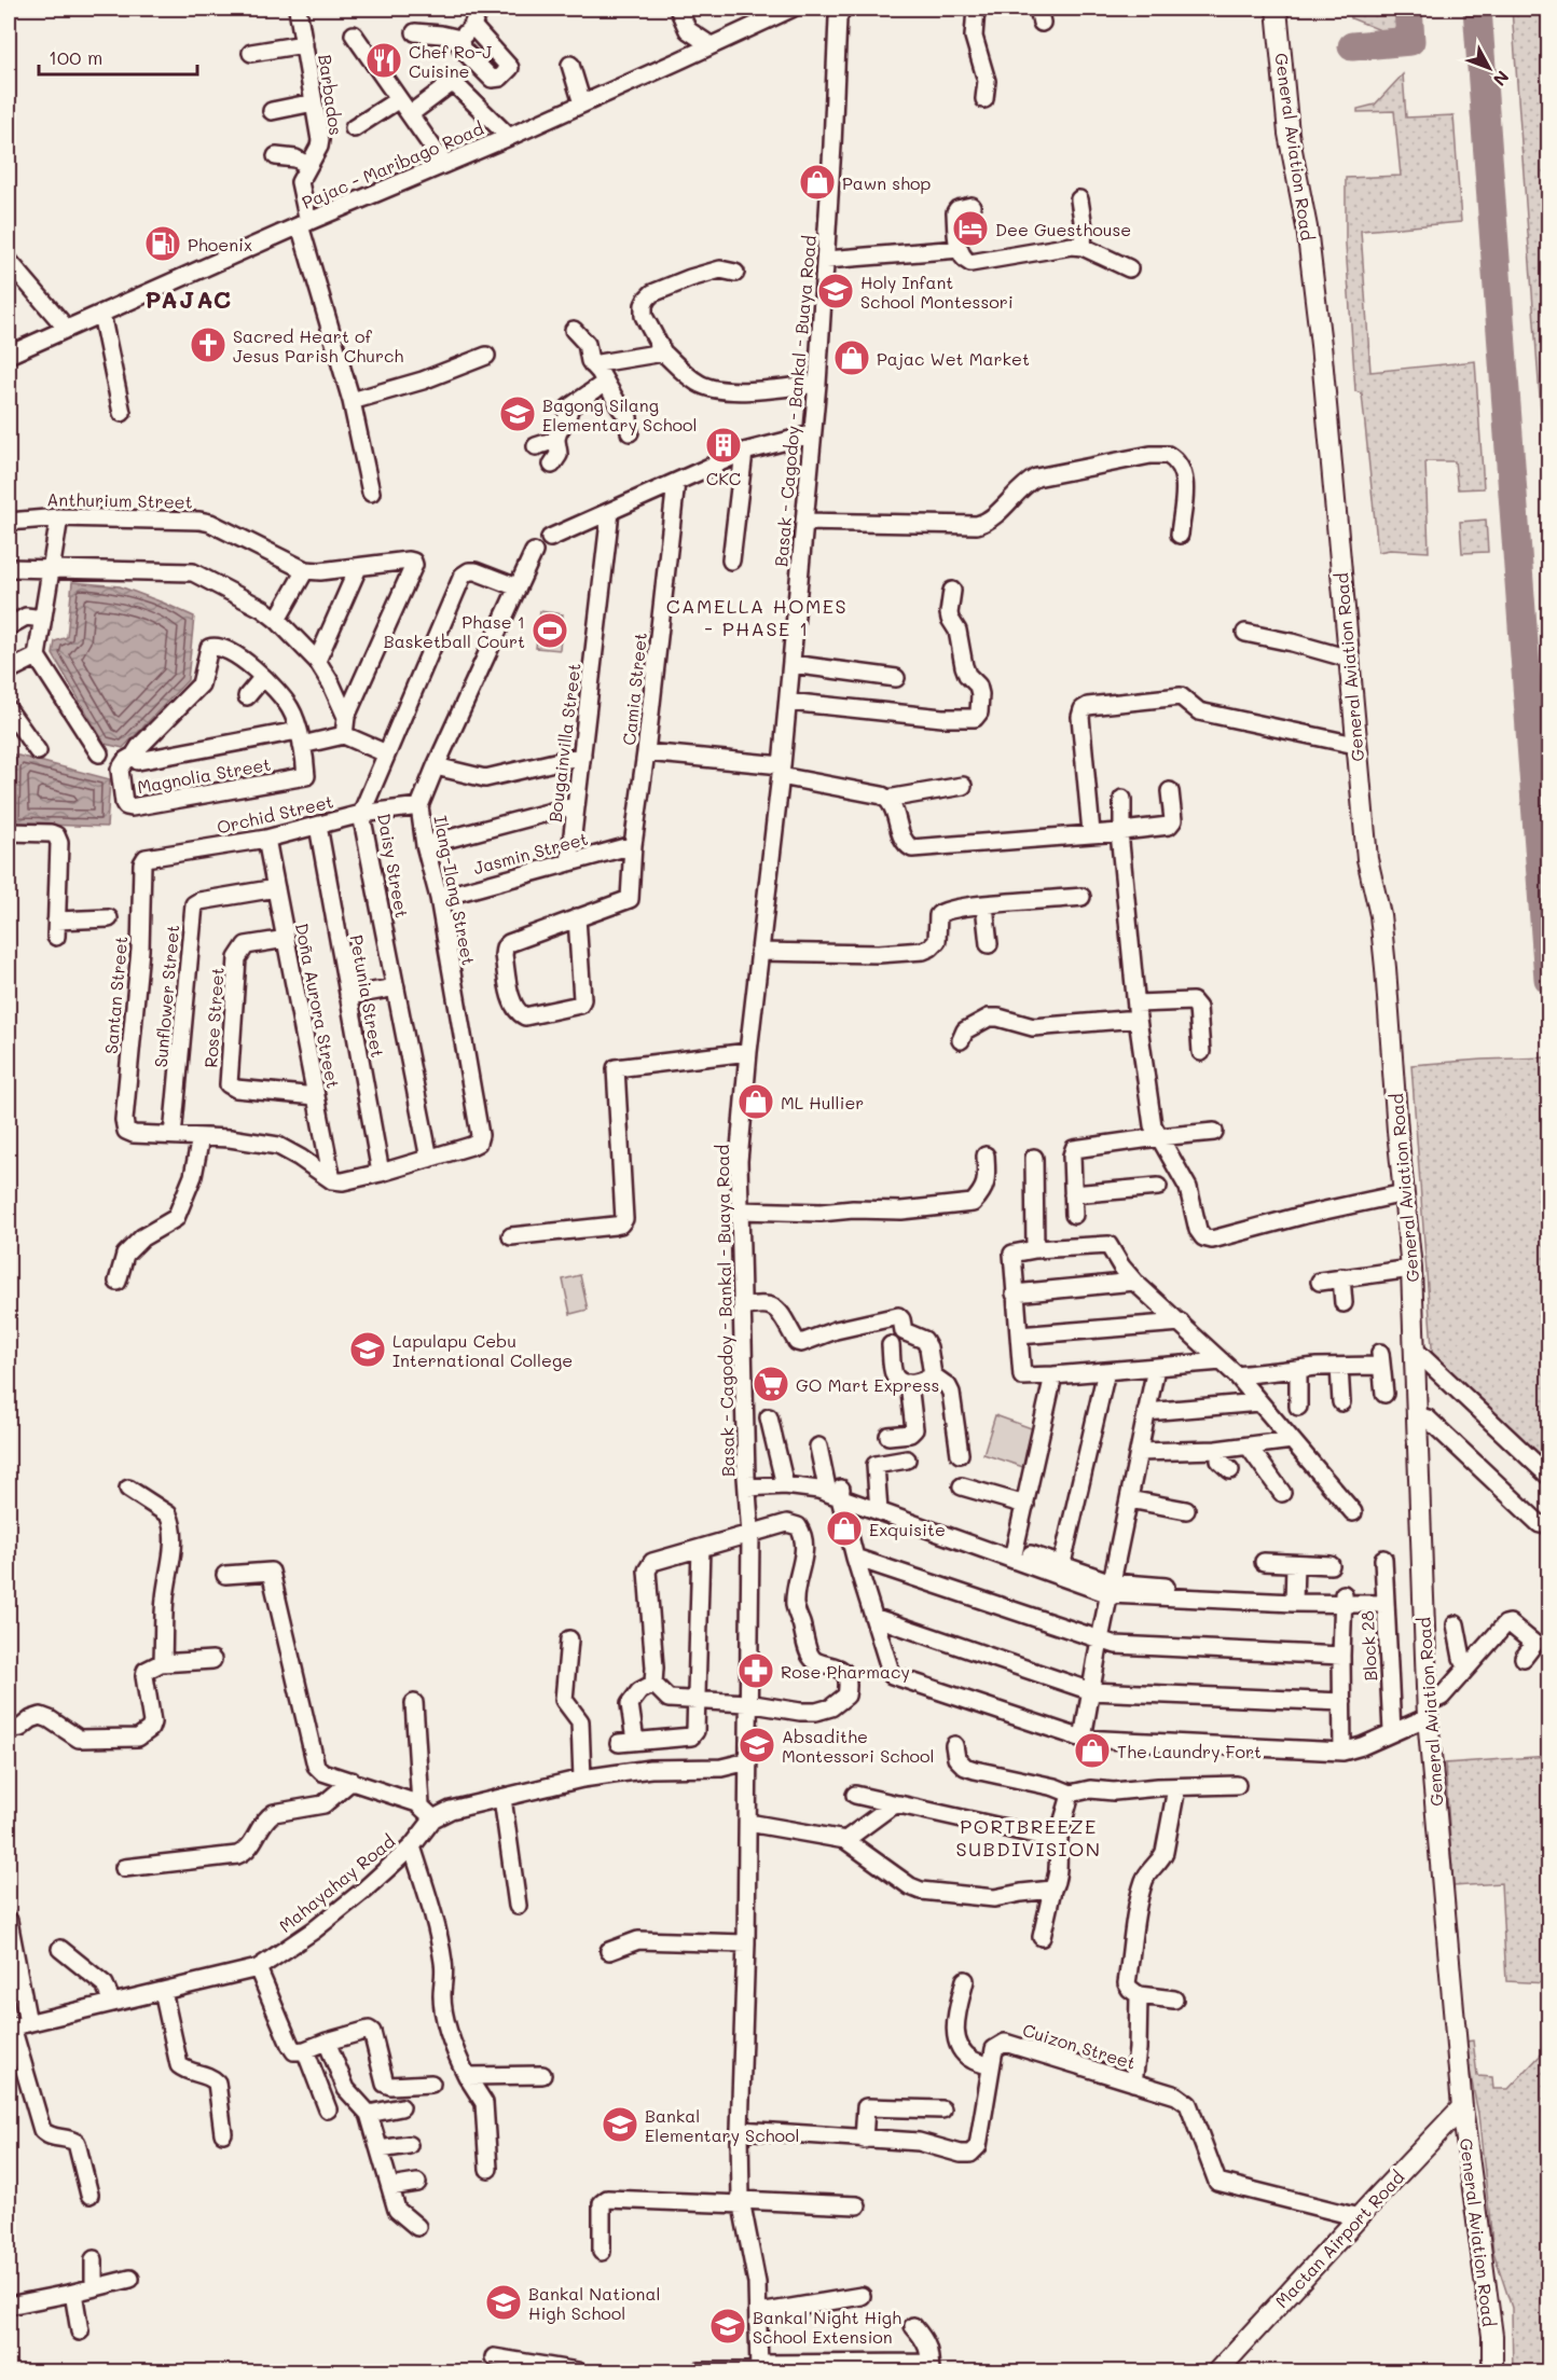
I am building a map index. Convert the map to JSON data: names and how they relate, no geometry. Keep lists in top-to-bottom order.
{
  "streets": {
    "main road": ["General Aviation Road", "Mactan Airport Road"],
    "street": [
      "Barbados",
      "Pajac - Maribago Road",
      "Basak - Cagodoy - Bankal - Buaya Road",
      "Anthurium Street",
      "Camia Street",
      "Bougainvilla Street",
      "Magnolia Street",
      "Orchid Street",
      "Jasmin Street",
      "Daisy Street",
      "Ilang-Ilang Street",
      "Santan Street",
      "Sunflower Street",
      "Petunia Street",
      "Doña Aurora Street",
      "Rose Street",
      "Block 28",
      "Mahayahay Road",
      "Cuizon Street"
    ]
  },
  "crossings": [
    ["Barbados", "Pajac - Maribago Road"],
    ["General Aviation Road", "Mactan Airport Road"],
    ["Basak - Cagodoy - Bankal - Buaya Road", "Cuizon Street"],
    ["Camia Street", "Jasmin Street"],
    ["Bougainvilla Street", "Jasmin Street"],
    ["Orchid Street", "Daisy Street"],
    ["Orchid Street", "Ilang-Ilang Street"],
    ["Orchid Street", "Santan Street"],
    ["Orchid Street", "Petunia Street"],
    ["Orchid Street", "Doña Aurora Street"],
    ["Jasmin Street", "Ilang-Ilang Street"],
    ["Daisy Street", "Ilang-Ilang Street"],
    ["Santan Street", "Sunflower Street"],
    ["Sunflower Street", "Doña Aurora Street"],
    ["Doña Aurora Street", "Rose Street"],
    ["Cuizon Street", "Mactan Airport Road"]
  ],
  "districts": ["PAJAC", "CAMELLA HOMES - PHASE 1", "PORTBREEZE SUBDIVISION"],
  "places": {
    "restaurant": ["Chef Ro-J Cuisine"],
    "shop": [
      "Pawn shop",
      "Pajac Wet Market",
      "ML Hullier",
      "Exquisite",
      "The Laundry Fort"
    ],
    "hotel": ["Dee Guesthouse"],
    "fuel station": ["Phoenix"],
    "school or university": [
      "Holy Infant School Montessori",
      "Bagong Silang Elementary School",
      "Lapulapu Cebu International College",
      "Absadithe Montessori School",
      "Bankal Elementary School",
      "Bankal National High School",
      "Bankal Night High School Extension"
    ],
    "church": ["Sacred Heart of Jesus Parish Church"],
    "building": ["CKC"],
    "sports": ["Phase 1 Basketball Court"],
    "supermarket": ["GO Mart Express"],
    "pharmacy": ["Rose Pharmacy"]
  },
  "scale_bar": "100 m",
  "north": "bottom right"
}
